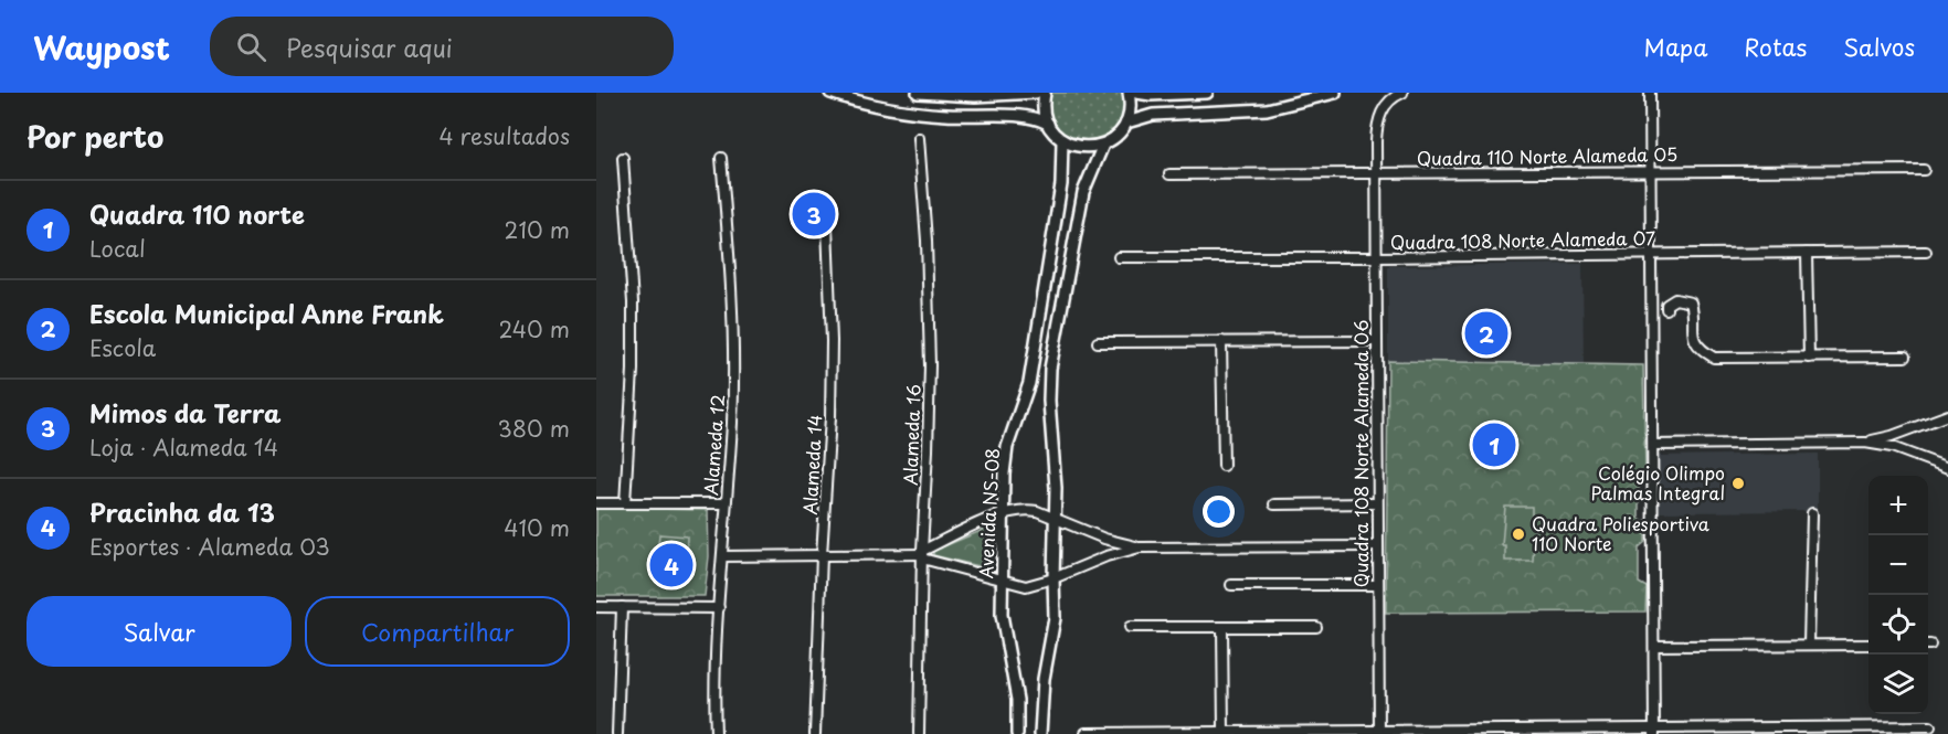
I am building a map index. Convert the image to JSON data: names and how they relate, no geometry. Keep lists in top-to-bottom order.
{
  "streets": {
    "street": [
      "Quadra 110 Norte Alameda 05",
      "Quadra 108 Norte Alameda 07",
      "Alameda 16",
      "Alameda 12",
      "Quadra 108 Norte Alameda 06",
      "Alameda 14",
      "Avenida NS-08"
    ]
  },
  "crossings": [
    ["Quadra 110 Norte Alameda 05", "Quadra 108 Norte Alameda 06"],
    ["Quadra 108 Norte Alameda 07", "Quadra 108 Norte Alameda 06"]
  ],
  "places": ["Colégio Olimpo Palmas Integral", "Quadra Poliesportiva 110 Norte"],
  "page": {
    "header": "Waypost",
    "search": "Pesquisar aqui",
    "nav": ["Mapa", "Rotas", "Salvos"],
    "heading": ["Por perto", "4 resultados"],
    "list": [
      {
        "mark": "1",
        "name": "Quadra 110 norte",
        "note": "Local",
        "value": "210 m"
      },
      {
        "mark": "2",
        "name": "Escola Municipal Anne Frank",
        "note": "Escola",
        "value": "240 m"
      },
      {
        "mark": "3",
        "name": "Mimos da Terra",
        "note": "Loja · Alameda 14",
        "value": "380 m"
      },
      {
        "mark": "4",
        "name": "Pracinha da 13",
        "note": "Esportes · Alameda 03",
        "value": "410 m"
      }
    ],
    "pins": [
      "3",
      "2",
      "1",
      "4"
    ],
    "map_buttons": ["+", "−"],
    "buttons": ["Salvar", "Compartilhar"]
  }
}
